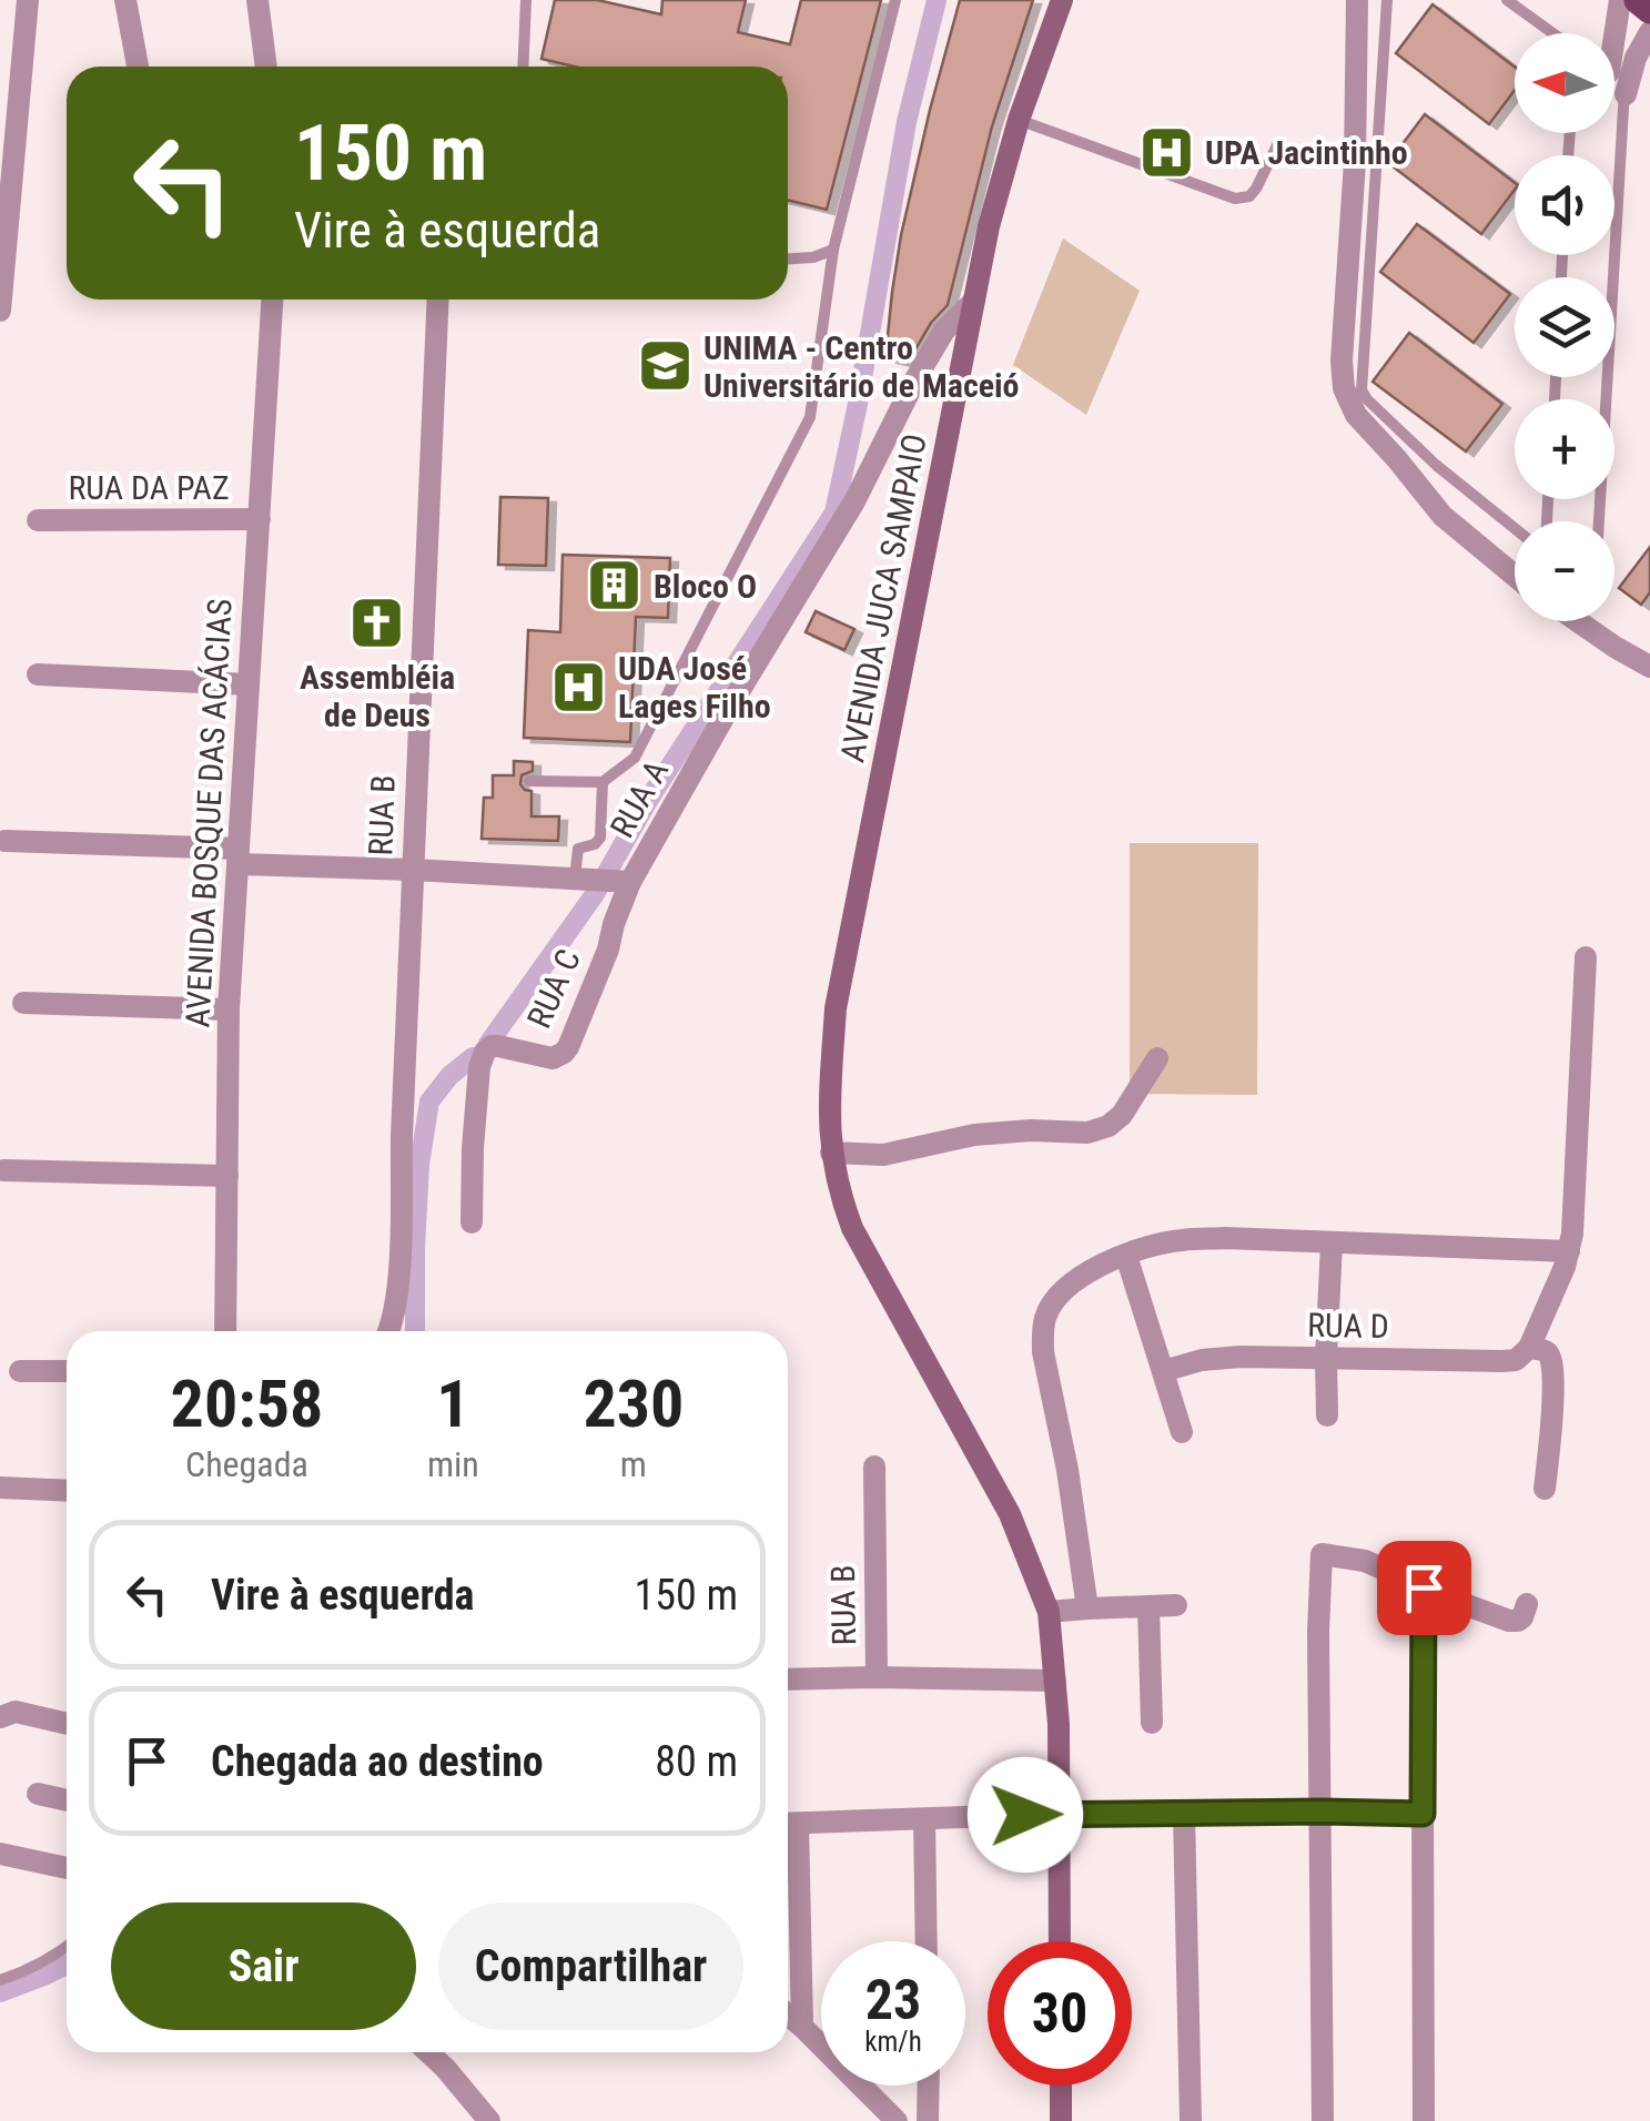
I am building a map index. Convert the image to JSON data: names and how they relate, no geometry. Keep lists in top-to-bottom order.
{
  "streets": {
    "main road": ["AVENIDA JUCA SAMPAIO"],
    "street": [
      "RUA DA PAZ",
      "RUA A",
      "AVENIDA BOSQUE DAS ACÁCIAS",
      "RUA B",
      "RUA C",
      "RUA D"
    ]
  },
  "crossings": [
    ["RUA DA PAZ", "AVENIDA BOSQUE DAS ACÁCIAS"],
    ["AVENIDA JUCA SAMPAIO", "RUA A"],
    ["RUA A", "AVENIDA BOSQUE DAS ACÁCIAS"],
    ["RUA A", "RUA B"],
    ["RUA A", "RUA C"]
  ],
  "places": {
    "hospital": ["UPA Jacintinho", "UDA José Lages Filho"],
    "school or university": ["UNIMA - Centro Universitário de Maceió"],
    "building": ["Bloco O"],
    "church": ["Assembléia de Deus"]
  },
  "north": "left",
  "page": {
    "map_buttons": ["+", "−"],
    "turn": ["150 m", "Vire à esquerda"],
    "eta": [
      "20:58",
      "Chegada",
      "1",
      "min",
      "230",
      "m"
    ],
    "list": [
      {
        "name": "Vire à esquerda",
        "value": "150 m"
      },
      {
        "name": "Chegada ao destino",
        "value": "80 m"
      }
    ],
    "buttons": ["Sair", "Compartilhar"],
    "speed": "23 km/h",
    "limit": "30"
  }
}
